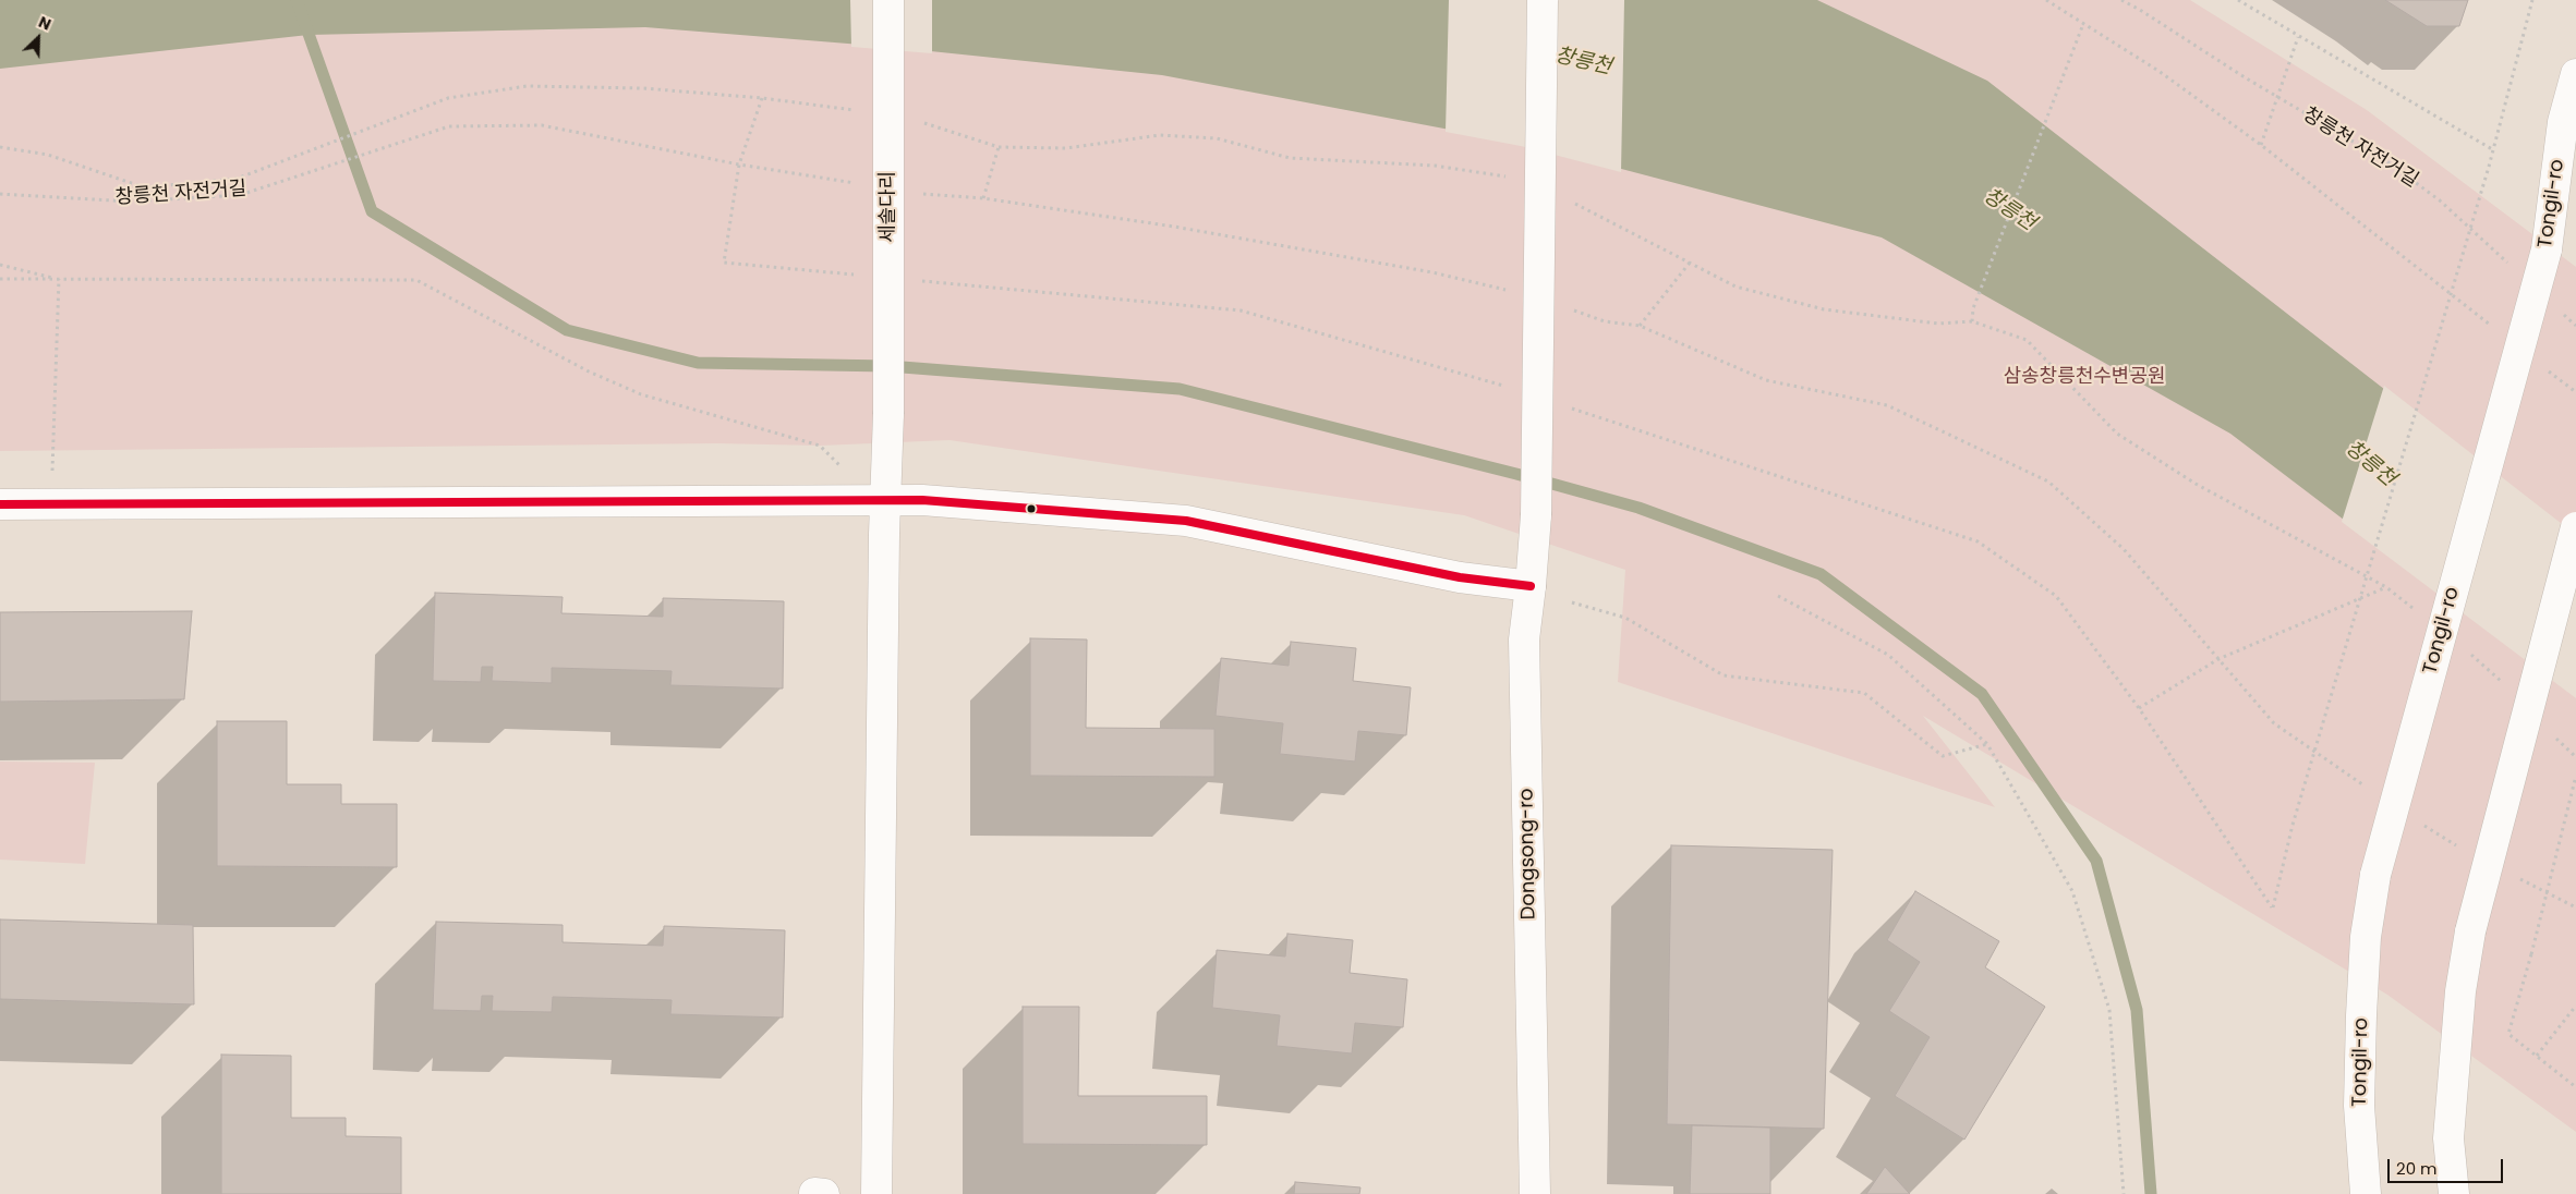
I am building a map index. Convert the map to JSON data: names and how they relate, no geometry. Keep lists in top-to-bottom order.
{
  "streets": {
    "main road": ["Tongil-ro", "세솔다리", "Dongsong-ro"],
    "path": ["창릉천 자전거길"]
  },
  "water": ["창릉천"],
  "parks": ["삼송창릉천수변공원"],
  "scale_bar": "20 m",
  "north": "top right"
}
